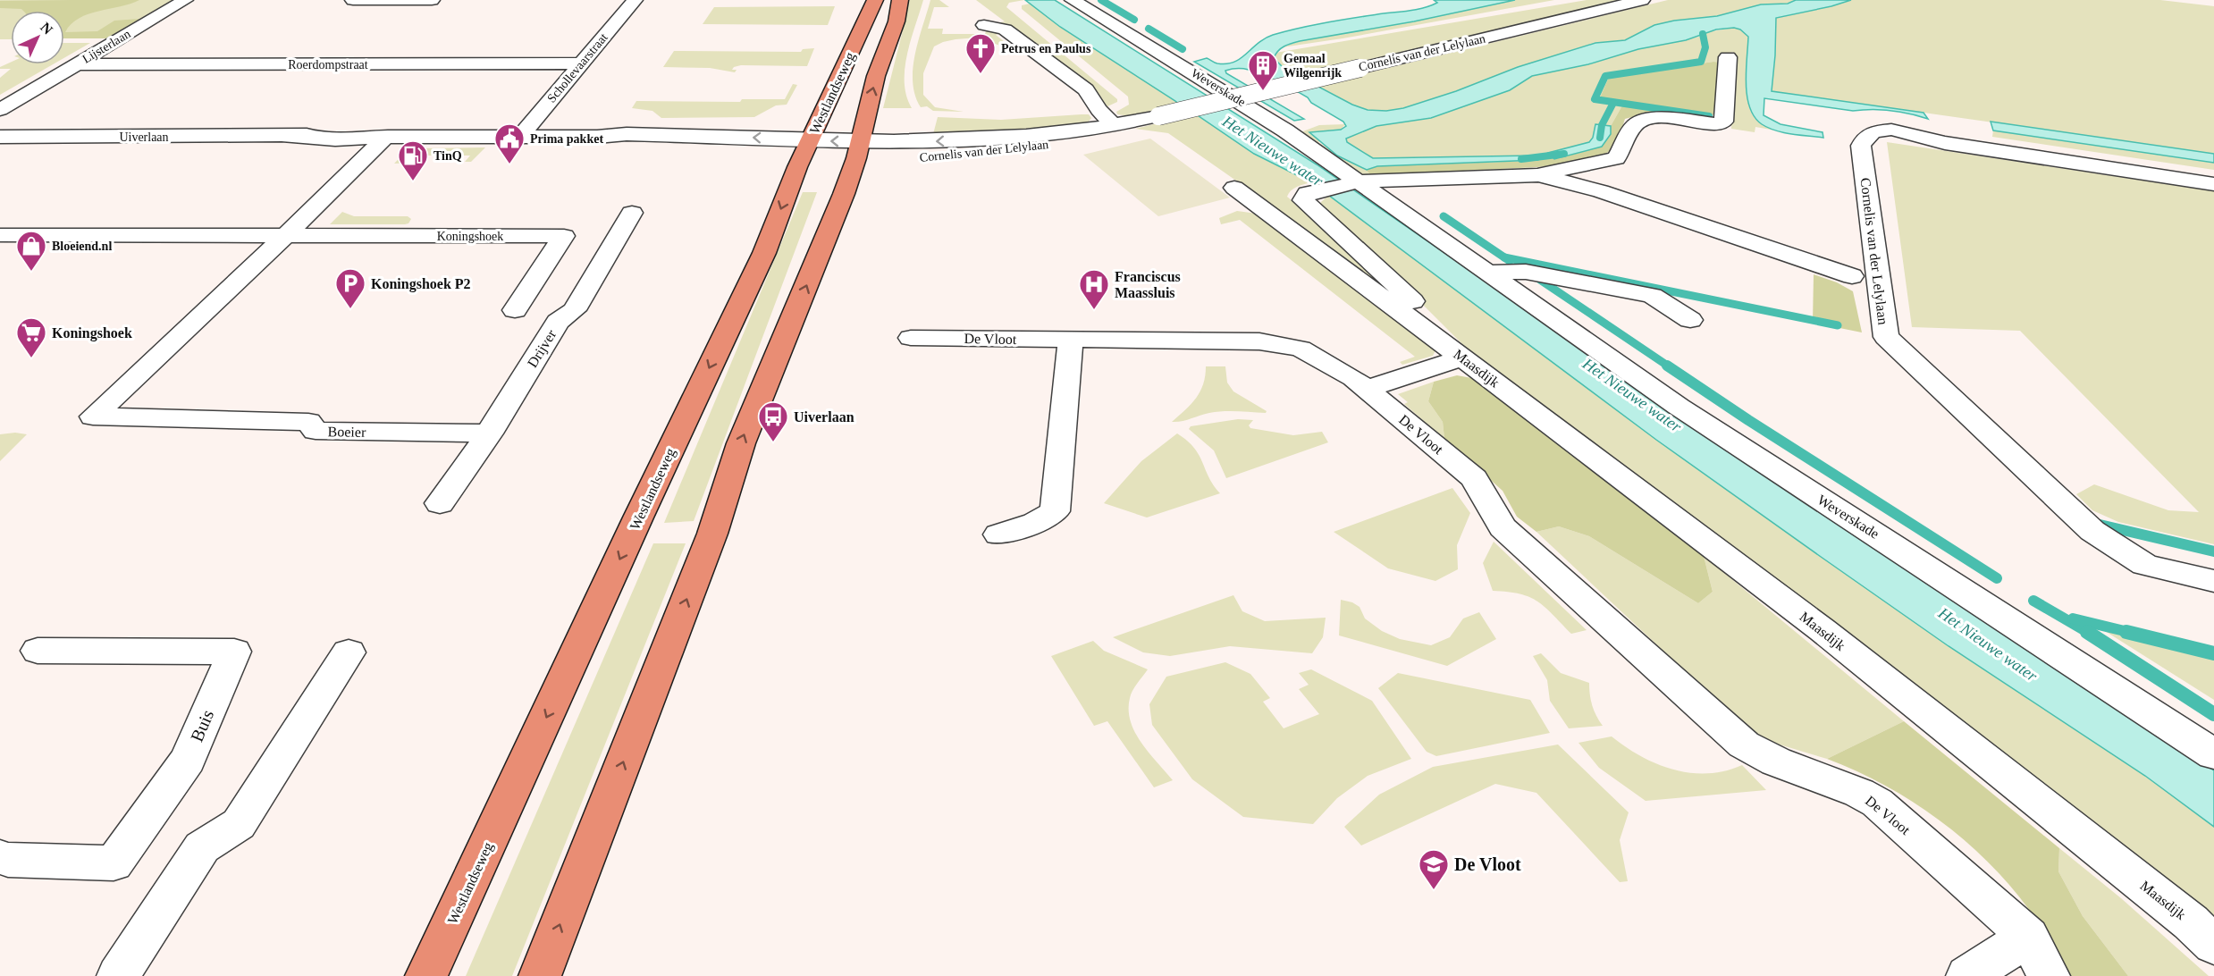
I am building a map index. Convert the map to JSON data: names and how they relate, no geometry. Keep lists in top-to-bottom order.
{
  "streets": {
    "main road": ["Westlandseweg"],
    "street": [
      "Lijsterlaan",
      "Cornelis van der Lelylaan",
      "Roerdompstraat",
      "Schollevaarstraat",
      "Weverskade",
      "Uiverlaan",
      "Koningshoek",
      "De Vloot",
      "Drijver",
      "Maasdijk",
      "Boeier",
      "Buis"
    ]
  },
  "crossings": [
    ["Lijsterlaan", "Roerdompstraat"],
    ["Cornelis van der Lelylaan", "Westlandseweg"],
    ["Cornelis van der Lelylaan", "Uiverlaan"],
    ["Roerdompstraat", "Schollevaarstraat"],
    ["Schollevaarstraat", "Uiverlaan"],
    ["Westlandseweg", "Uiverlaan"],
    ["Koningshoek", "Boeier"],
    ["Drijver", "Boeier"]
  ],
  "water": ["Het Nieuwe water"],
  "places": {
    "church": ["Petrus en Paulus"],
    "building": ["Gemaal Wilgenrijk"],
    "public building": ["Prima pakket"],
    "fuel station": ["TinQ"],
    "shop": ["Bloeiend.nl"],
    "parking": ["Koningshoek P2"],
    "hospital": ["Franciscus Maassluis"],
    "supermarket": ["Koningshoek"],
    "bus stop": ["Uiverlaan"],
    "school or university": ["De Vloot"]
  },
  "north": "top right"
}
